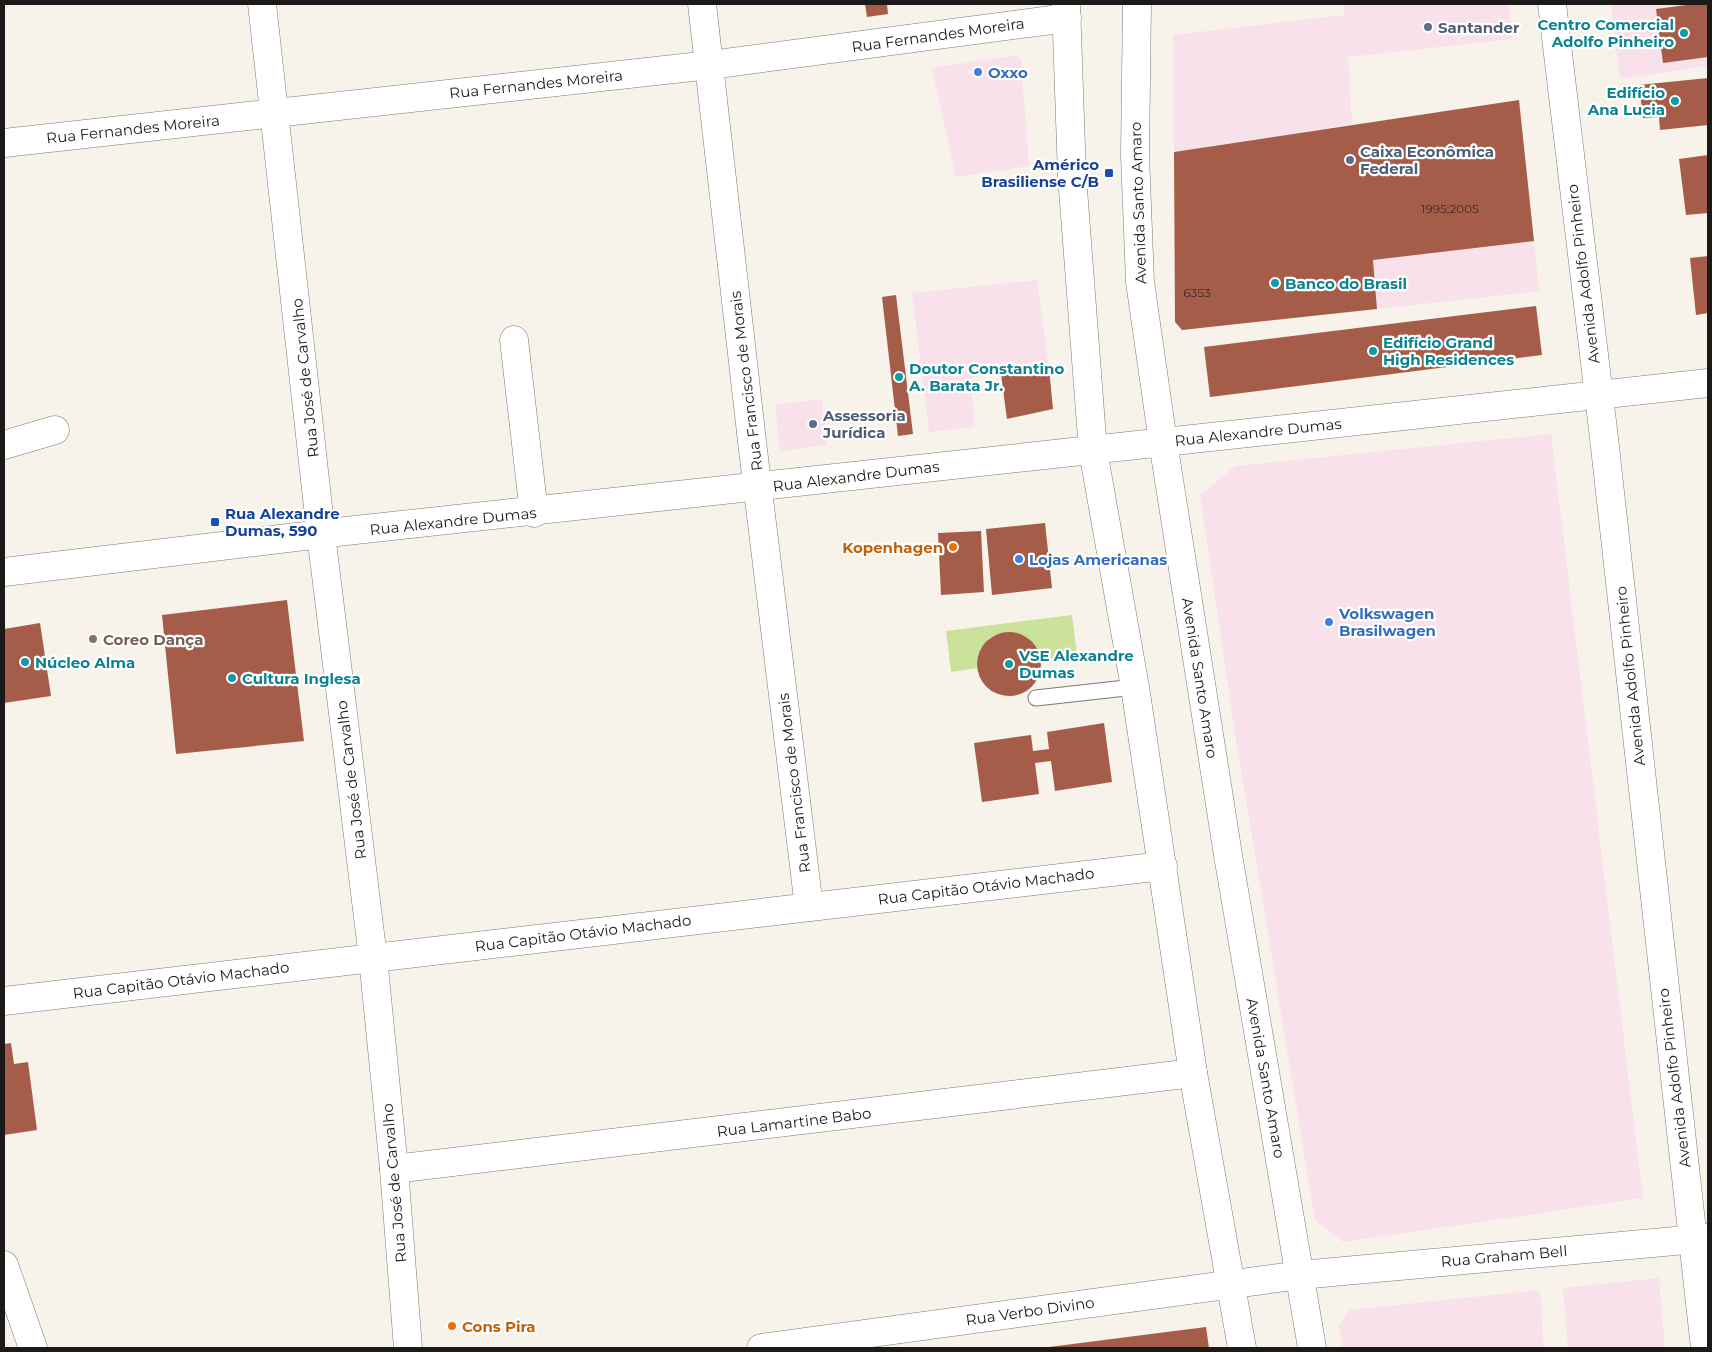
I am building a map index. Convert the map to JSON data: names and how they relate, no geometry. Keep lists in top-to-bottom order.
{
  "streets": {
    "street": [
      "Rua Fernandes Moreira",
      "Avenida Santo Amaro",
      "Avenida Adolfo Pinheiro",
      "Rua José de Carvalho",
      "Rua Francisco de Morais",
      "Rua Alexandre Dumas",
      "Rua Capitão Otávio Machado",
      "Rua Lamartine Babo",
      "Rua Graham Bell",
      "Rua Verbo Divino"
    ]
  },
  "crossings": [
    ["Rua Fernandes Moreira", "Rua José de Carvalho"],
    ["Rua Fernandes Moreira", "Rua Francisco de Morais"],
    ["Avenida Santo Amaro", "Rua Alexandre Dumas"],
    ["Avenida Santo Amaro", "Rua Graham Bell"],
    ["Avenida Santo Amaro", "Rua Verbo Divino"],
    ["Avenida Adolfo Pinheiro", "Rua Alexandre Dumas"],
    ["Avenida Adolfo Pinheiro", "Rua Graham Bell"],
    ["Rua José de Carvalho", "Rua Alexandre Dumas"],
    ["Rua José de Carvalho", "Rua Capitão Otávio Machado"],
    ["Rua José de Carvalho", "Rua Lamartine Babo"],
    ["Rua Francisco de Morais", "Rua Alexandre Dumas"],
    ["Rua Francisco de Morais", "Rua Capitão Otávio Machado"],
    ["Rua Graham Bell", "Rua Verbo Divino"]
  ],
  "places": {
    "other": [
      "Santander",
      "Centro Comercial Adolfo Pinheiro",
      "Oxxo",
      "Edifício Ana Lucia",
      "Caixa Econômica Federal",
      "Banco do Brasil",
      "Edifício Grand High Residences",
      "Doutor Constantino A. Barata Jr.",
      "Assessoria Jurídica",
      "Kopenhagen",
      "Lojas Americanas",
      "Volkswagen Brasilwagen",
      "Coreo Dança",
      "Núcleo Alma",
      "VSE Alexandre Dumas",
      "Cultura Inglesa",
      "Cons Pira"
    ],
    "transit": ["Américo Brasiliense C/B", "Rua Alexandre Dumas, 590"]
  },
  "house_numbers": ["1995;2005", "6353"]
}
